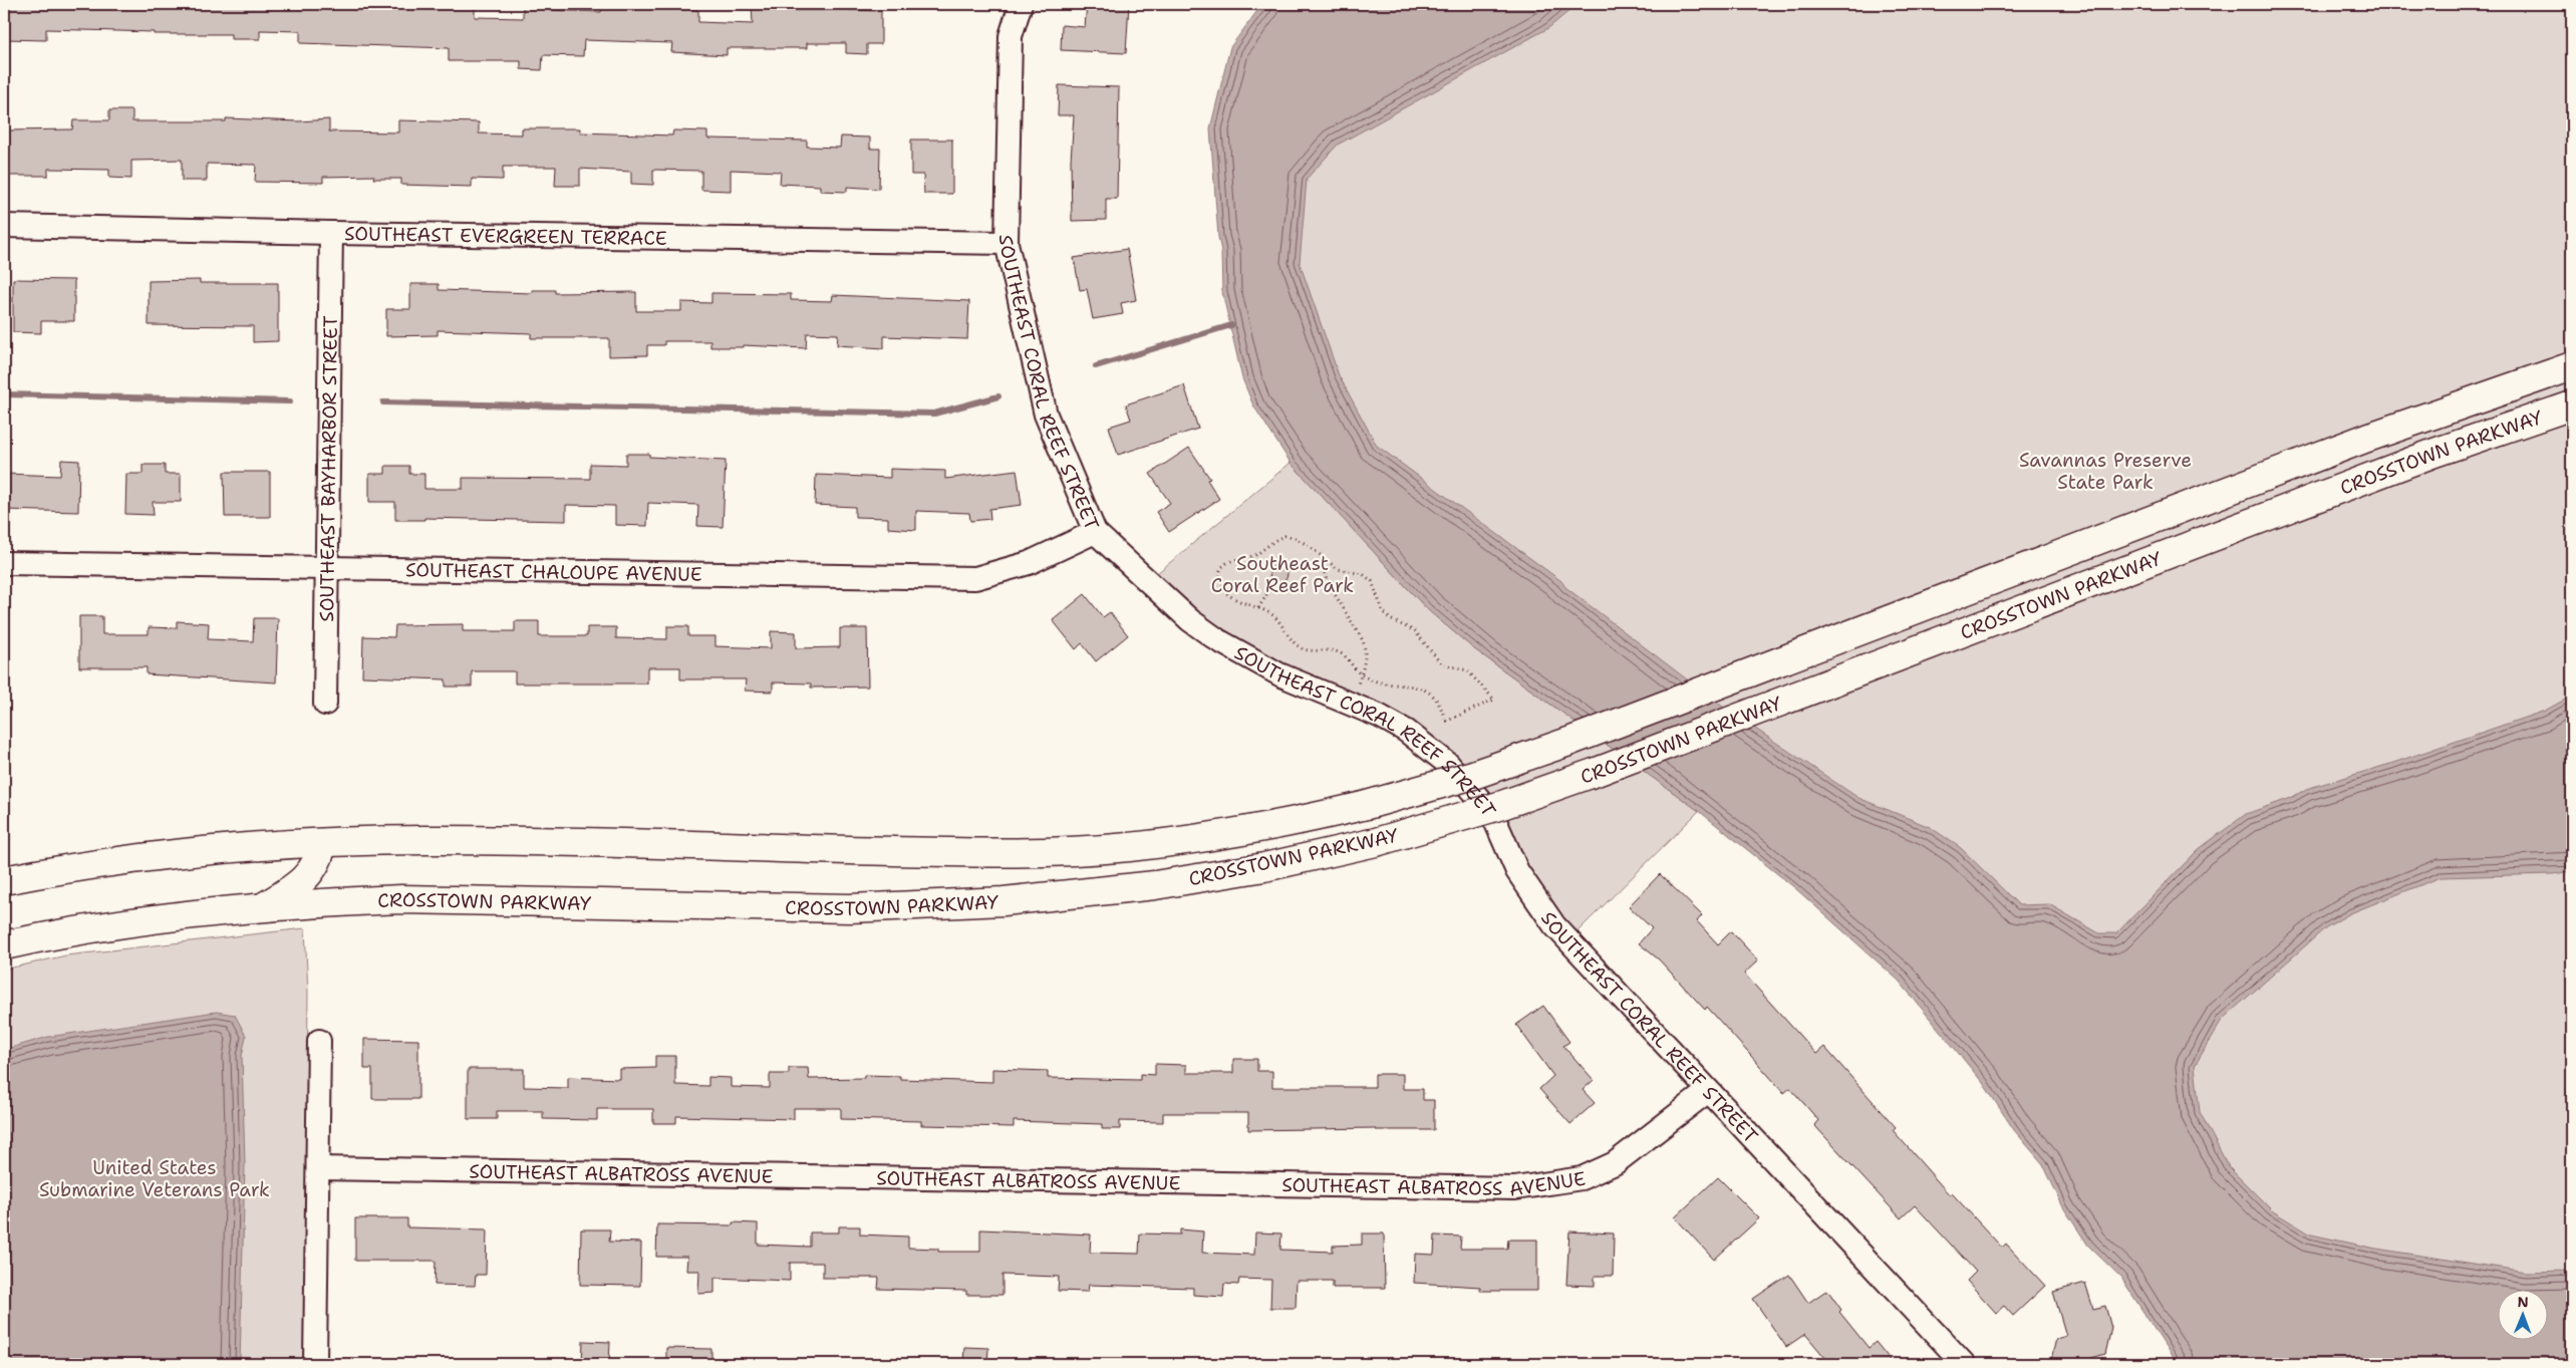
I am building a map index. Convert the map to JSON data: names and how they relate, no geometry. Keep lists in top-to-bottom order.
{
  "streets": {
    "main road": ["CROSSTOWN PARKWAY"],
    "street": [
      "SOUTHEAST EVERGREEN TERRACE",
      "SOUTHEAST CORAL REEF STREET",
      "SOUTHEAST BAYHARBOR STREET",
      "SOUTHEAST CHALOUPE AVENUE",
      "SOUTHEAST ALBATROSS AVENUE"
    ]
  },
  "crossings": [
    ["SOUTHEAST EVERGREEN TERRACE", "SOUTHEAST CORAL REEF STREET"],
    ["SOUTHEAST EVERGREEN TERRACE", "SOUTHEAST BAYHARBOR STREET"],
    ["SOUTHEAST CORAL REEF STREET", "SOUTHEAST CHALOUPE AVENUE"],
    ["SOUTHEAST CORAL REEF STREET", "SOUTHEAST ALBATROSS AVENUE"],
    ["SOUTHEAST BAYHARBOR STREET", "SOUTHEAST CHALOUPE AVENUE"]
  ],
  "parks": ["Savannas Preserve State Park", "Southeast Coral Reef Park", "United States Submarine Veterans Park"],
  "north": "top"
}
